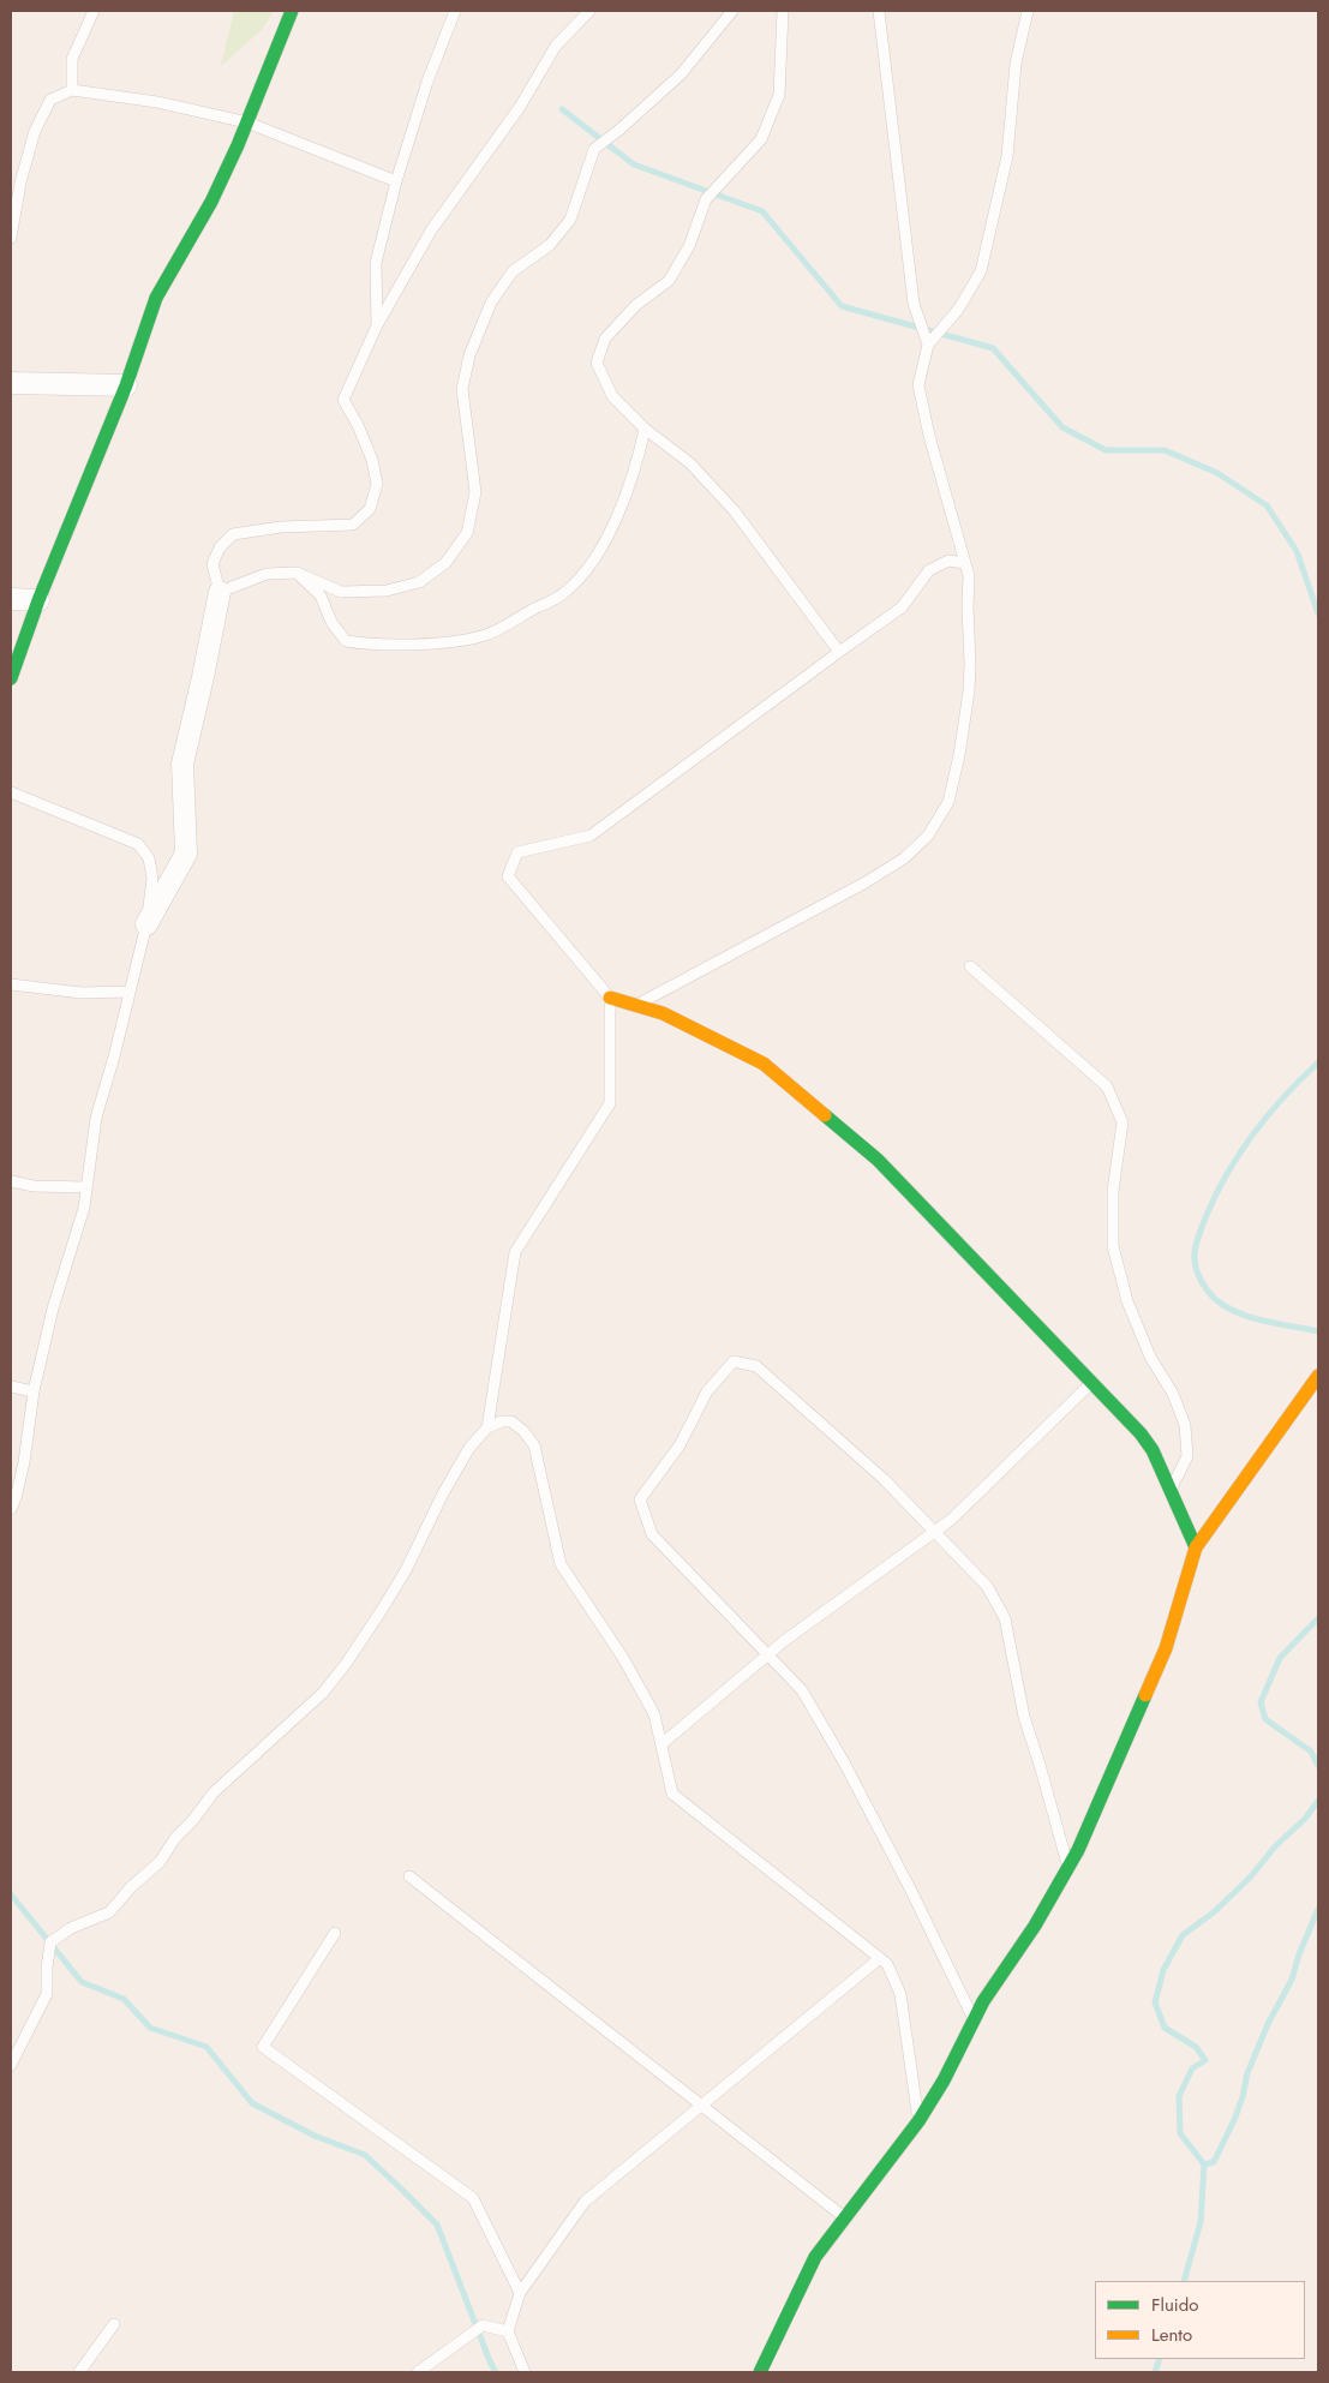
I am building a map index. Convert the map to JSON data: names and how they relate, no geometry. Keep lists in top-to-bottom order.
{
  "legend": ["Fluido", "Lento"]
}
